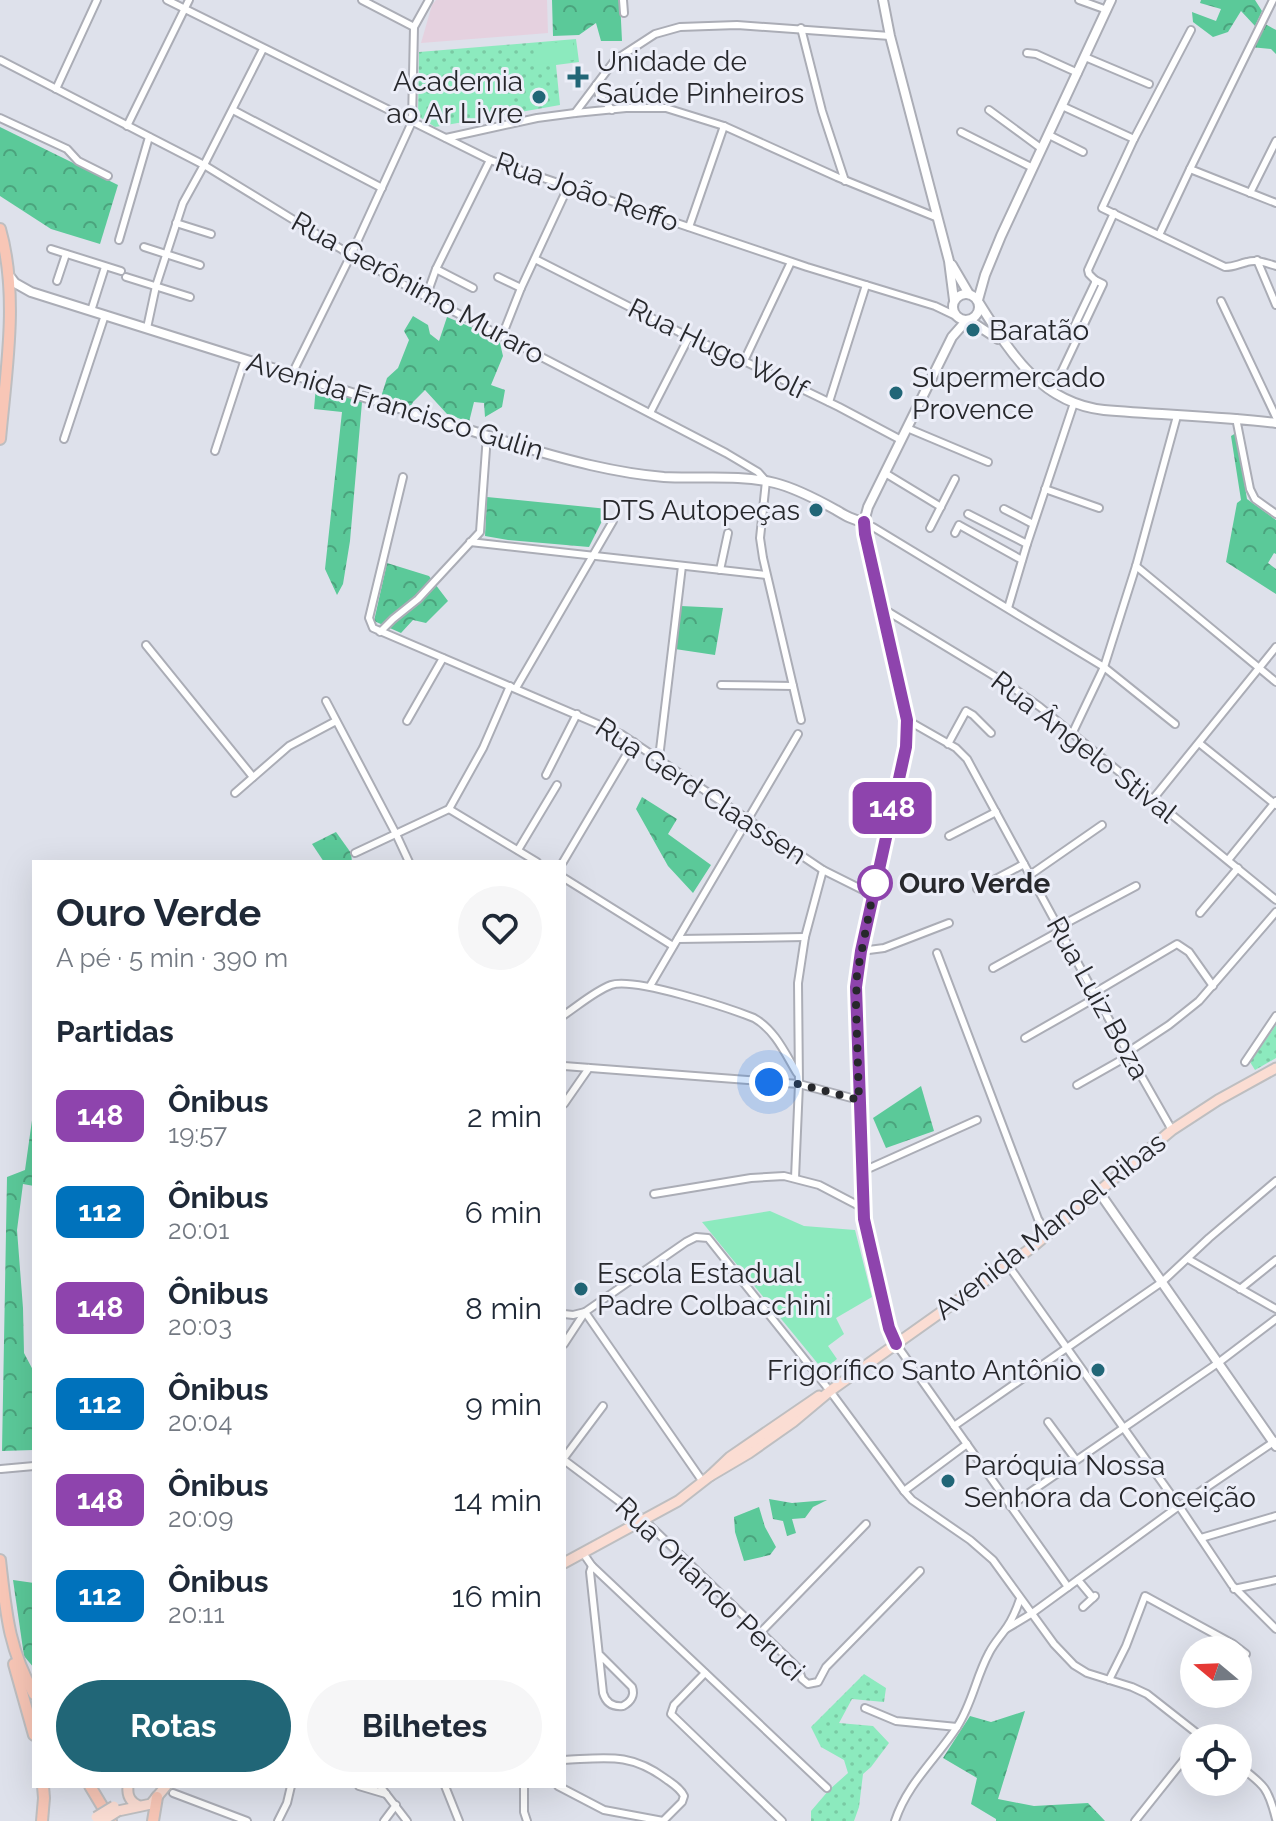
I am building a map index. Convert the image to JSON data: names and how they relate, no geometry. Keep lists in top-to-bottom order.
{
  "streets": {
    "main road": ["Avenida Manoel Ribas"],
    "street": [
      "Rua João Reffo",
      "Rua Gerônimo Muraro",
      "Rua Hugo Wolf",
      "Avenida Francisco Gulin",
      "Rua Ângelo Stival",
      "Rua Gerd Claassen",
      "Rua Luiz Boza",
      "Rua Orlando Peruci"
    ]
  },
  "crossings": [
    ["Rua Gerônimo Muraro", "Avenida Francisco Gulin"],
    ["Rua Luiz Boza", "Avenida Manoel Ribas"],
    ["Avenida Manoel Ribas", "Rua Orlando Peruci"]
  ],
  "places": {
    "health": ["Unidade de Saúde Pinheiros"],
    "other": [
      "Academia ao Ar Livre",
      "Baratão",
      "Supermercado Provence",
      "DTS Autopeças",
      "Ouro Verde",
      "Escola Estadual Padre Colbacchini",
      "Frigorífico Santo Antônio",
      "Paróquia Nossa Senhora da Conceição"
    ]
  },
  "lines": ["bus line 148"],
  "north": "left",
  "page": {
    "on_map": "148",
    "heading": [
      ["Ouro Verde", "A pé · 5 min · 390 m"],
      "Partidas"
    ],
    "list": [
      {
        "mark": "148",
        "name": "Ônibus",
        "note": "19:57",
        "value": "2 min"
      },
      {
        "mark": "112",
        "name": "Ônibus",
        "note": "20:01",
        "value": "6 min"
      },
      {
        "mark": "148",
        "name": "Ônibus",
        "note": "20:03",
        "value": "8 min"
      },
      {
        "mark": "112",
        "name": "Ônibus",
        "note": "20:04",
        "value": "9 min"
      },
      {
        "mark": "148",
        "name": "Ônibus",
        "note": "20:09",
        "value": "14 min"
      },
      {
        "mark": "112",
        "name": "Ônibus",
        "note": "20:11",
        "value": "16 min"
      }
    ],
    "buttons": ["Rotas", "Bilhetes"]
  }
}
